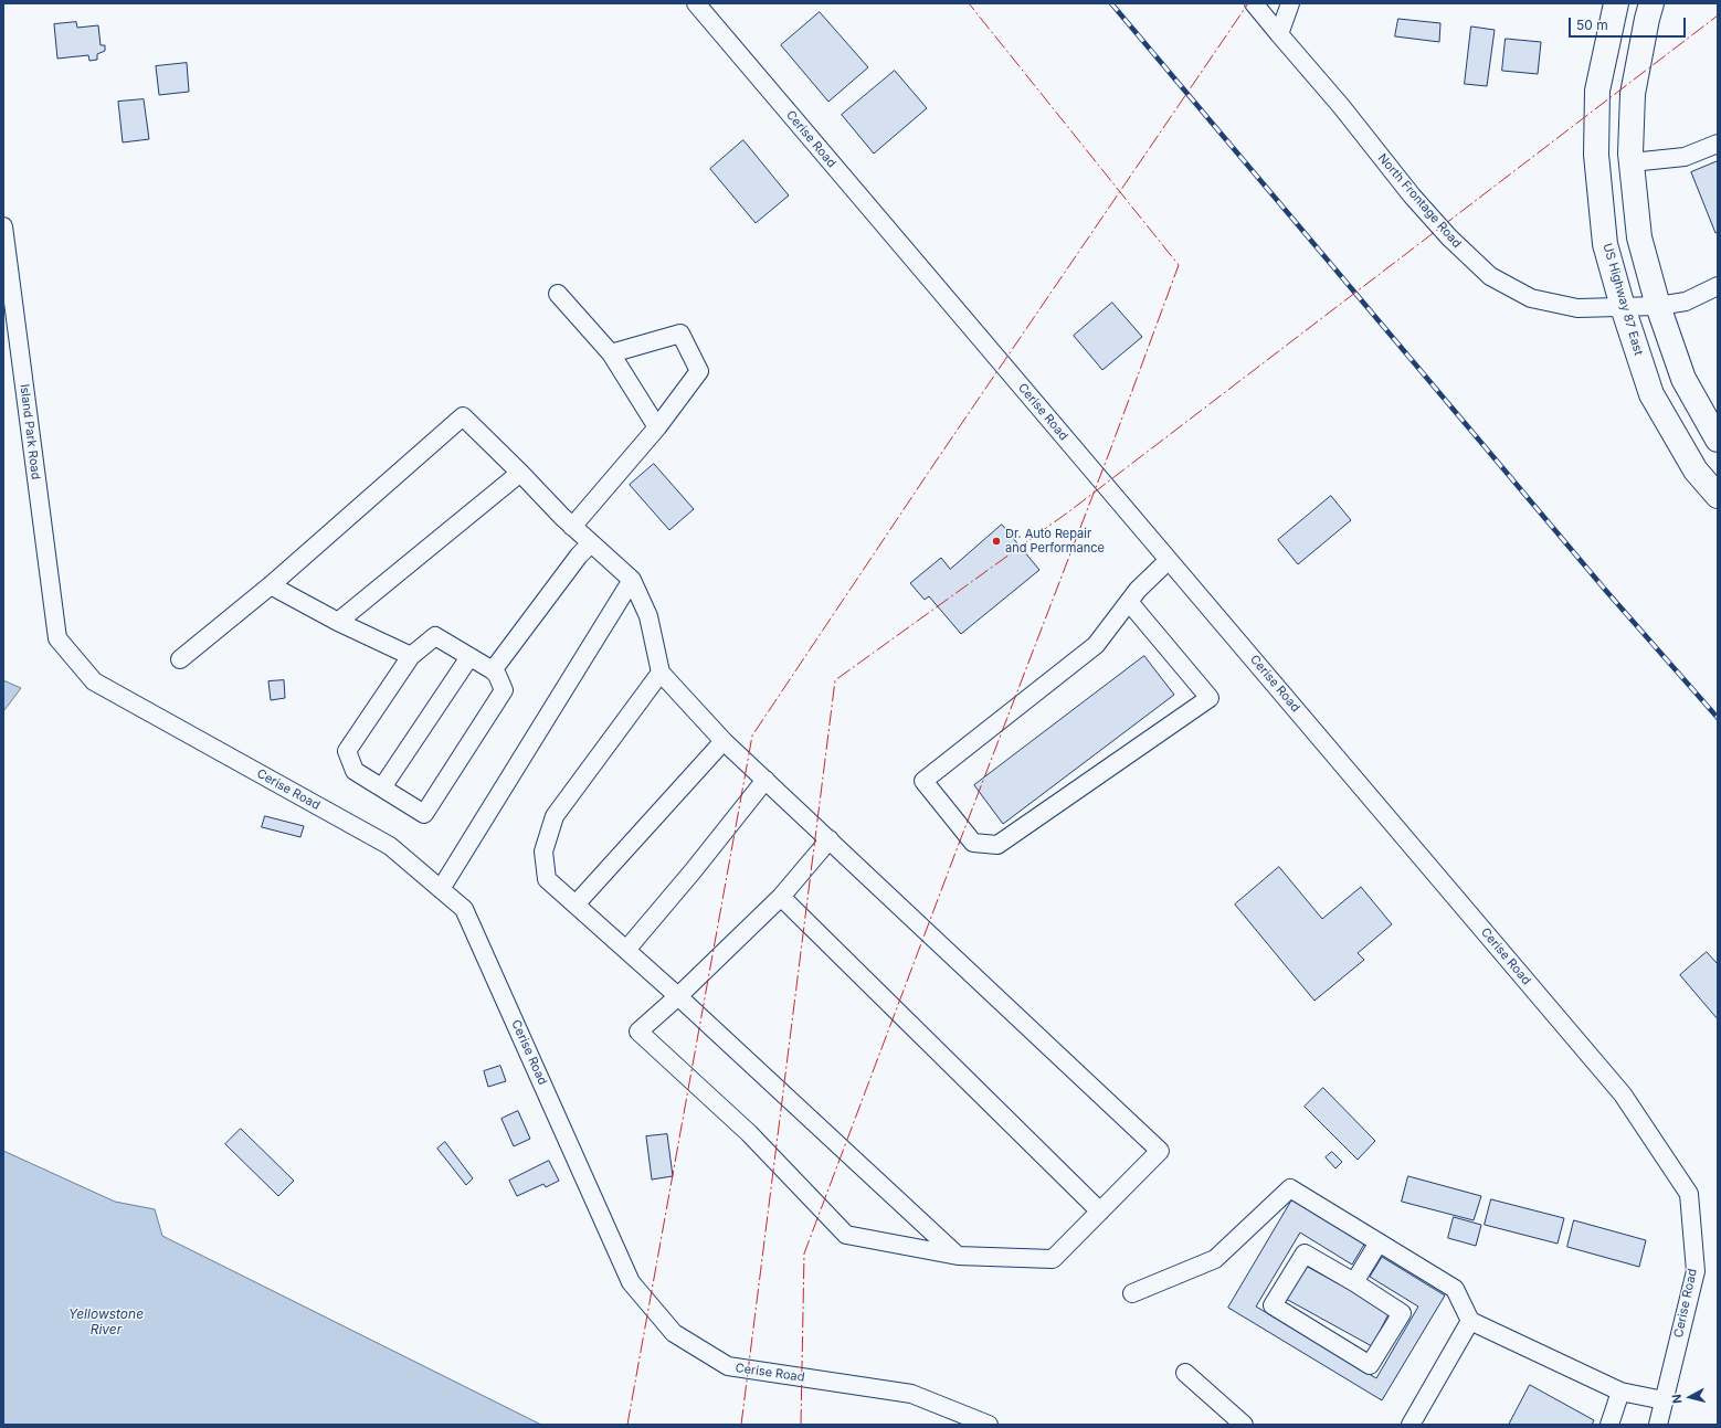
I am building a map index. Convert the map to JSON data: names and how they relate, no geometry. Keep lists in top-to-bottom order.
{
  "streets": {
    "highway": ["US Highway 87 East"],
    "street": ["Cerise Road", "North Frontage Road", "Island Park Road"]
  },
  "crossings": [
    ["Cerise Road", "Island Park Road"],
    ["North Frontage Road", "US Highway 87 East"]
  ],
  "water": ["Yellowstone River"],
  "places": ["Dr. Auto Repair and Performance"],
  "scale_bar": "50 m",
  "north": "left"
}
